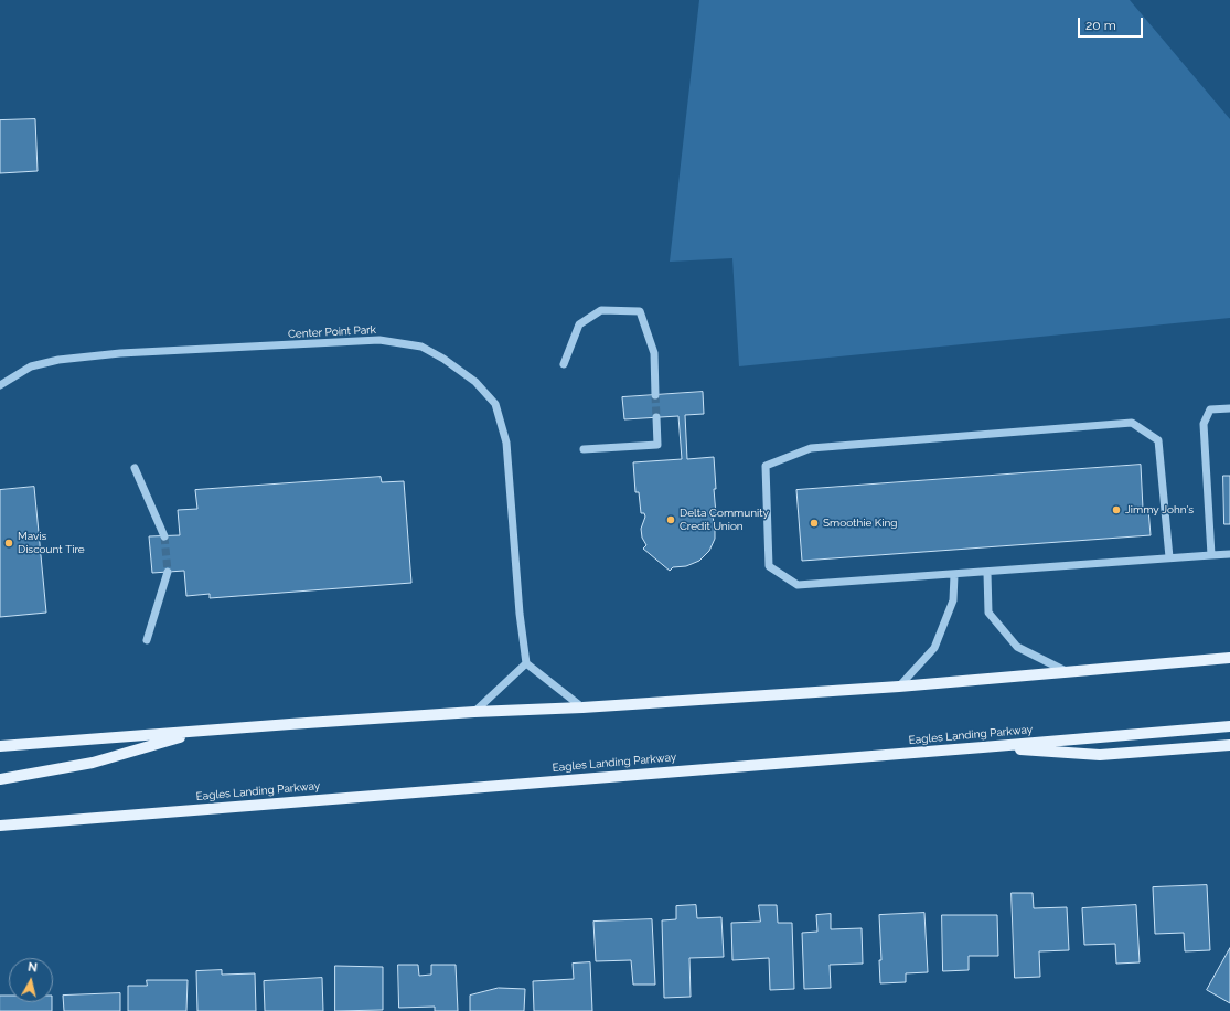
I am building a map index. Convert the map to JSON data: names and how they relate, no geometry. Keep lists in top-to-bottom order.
{
  "streets": {
    "main road": ["Eagles Landing Parkway"],
    "street": ["Center Point Park"]
  },
  "places": [
    "Jimmy John's",
    "Delta Community Credit Union",
    "Smoothie King",
    "Mavis Discount Tire"
  ],
  "scale_bar": "20 m",
  "north": "top"
}
